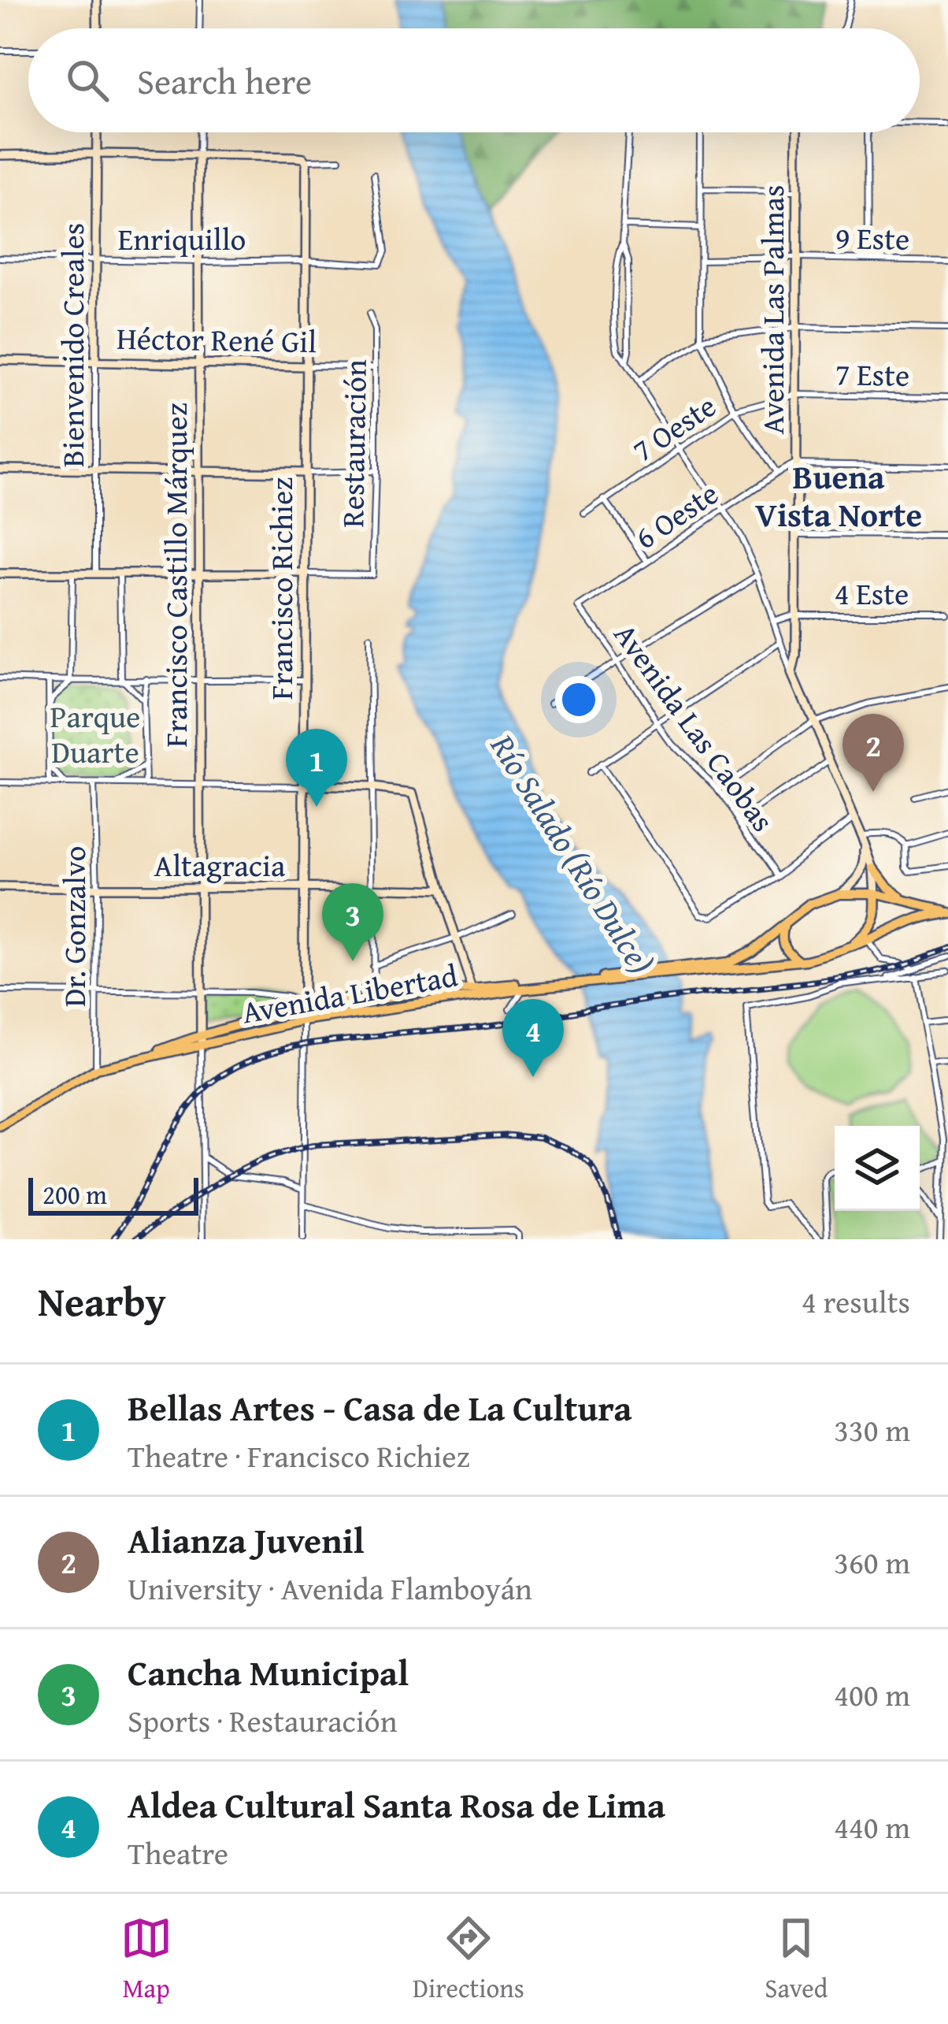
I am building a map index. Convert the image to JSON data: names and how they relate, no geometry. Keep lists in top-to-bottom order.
{
  "streets": {
    "main road": [
      "Avenida Las Palmas",
      "Héctor René Gil",
      "Bienvenido Creales",
      "Francisco Castillo Márquez",
      "Francisco Richiez",
      "Altagracia",
      "Avenida Libertad"
    ],
    "street": [
      "9 Este",
      "Enriquillo",
      "7 Este",
      "7 Oeste",
      "Restauración",
      "6 Oeste",
      "4 Este",
      "Avenida Las Caobas",
      "Dr. Gonzalvo"
    ]
  },
  "crossings": [
    ["9 Este", "Avenida Las Palmas"],
    ["Enriquillo", "Bienvenido Creales"],
    ["Enriquillo", "Francisco Castillo Márquez"],
    ["Enriquillo", "Francisco Richiez"],
    ["Avenida Las Palmas", "7 Este"],
    ["Avenida Las Palmas", "7 Oeste"],
    ["Avenida Las Palmas", "6 Oeste"],
    ["Avenida Las Palmas", "4 Este"],
    ["Héctor René Gil", "Bienvenido Creales"],
    ["Héctor René Gil", "Restauración"],
    ["Héctor René Gil", "Francisco Castillo Márquez"],
    ["Héctor René Gil", "Francisco Richiez"],
    ["7 Este", "7 Oeste"],
    ["Restauración", "Francisco Richiez"],
    ["6 Oeste", "Avenida Las Caobas"],
    ["Francisco Castillo Márquez", "Altagracia"],
    ["Francisco Castillo Márquez", "Avenida Libertad"],
    ["Francisco Richiez", "Altagracia"],
    ["Francisco Richiez", "Avenida Libertad"],
    ["Altagracia", "Dr. Gonzalvo"],
    ["Dr. Gonzalvo", "Avenida Libertad"]
  ],
  "districts": ["Buena Vista Norte"],
  "water": ["Río Salado (Río Dulce)"],
  "parks": ["Parque Duarte"],
  "scale_bar": "200 m",
  "page": {
    "search": "Search here",
    "pins": [
      "2",
      "1",
      "3",
      "4"
    ],
    "scale": "200 m",
    "heading": ["Nearby", "4 results"],
    "list": [
      {
        "mark": "1",
        "name": "Bellas Artes - Casa de La Cultura",
        "note": "Theatre · Francisco Richiez",
        "value": "330 m"
      },
      {
        "mark": "2",
        "name": "Alianza Juvenil",
        "note": "University · Avenida Flamboyán",
        "value": "360 m"
      },
      {
        "mark": "3",
        "name": "Cancha Municipal",
        "note": "Sports · Restauración",
        "value": "400 m"
      },
      {
        "mark": "4",
        "name": "Aldea Cultural Santa Rosa de Lima",
        "note": "Theatre",
        "value": "440 m"
      }
    ],
    "nav": ["Map", "Directions", "Saved"]
  }
}
